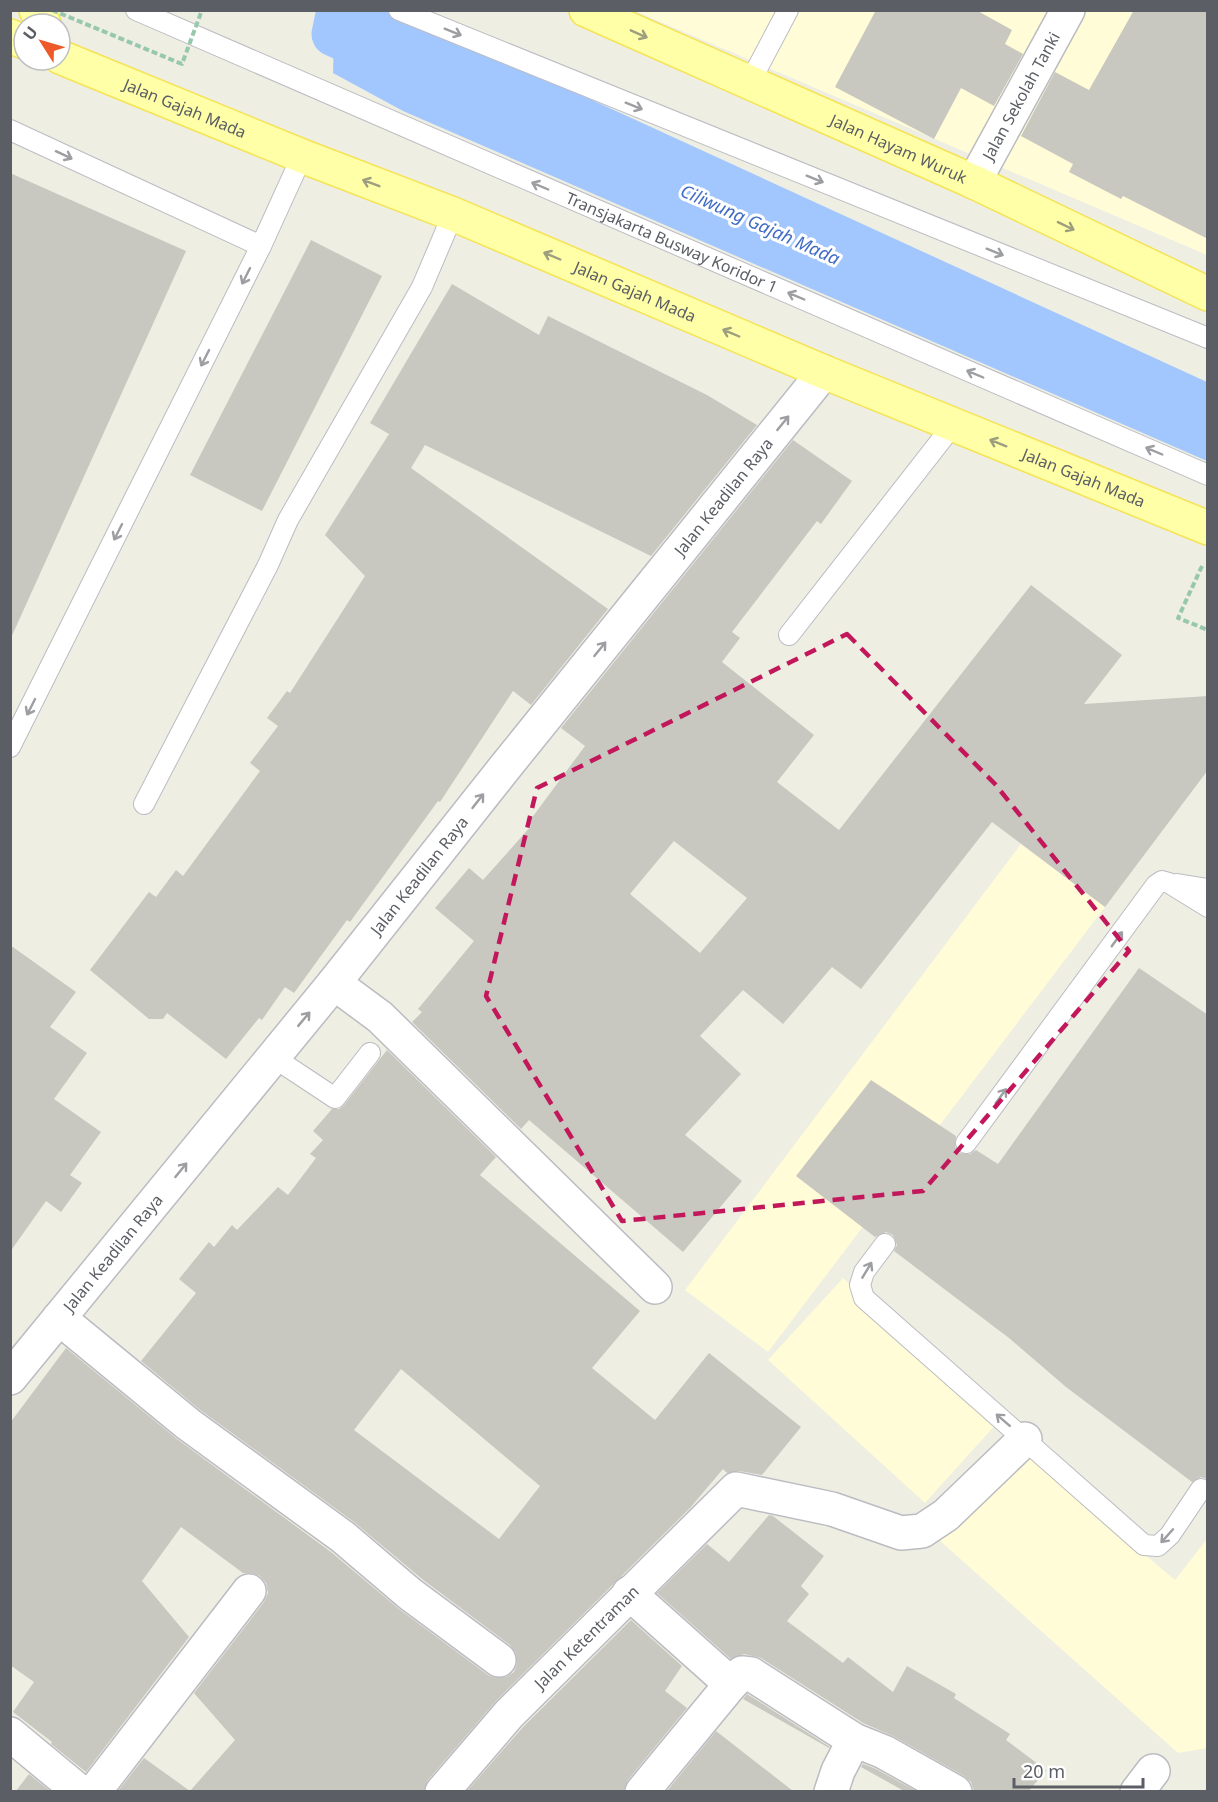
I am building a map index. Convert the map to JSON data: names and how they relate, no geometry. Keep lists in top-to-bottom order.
{
  "streets": {
    "main road": ["Jalan Gajah Mada", "Jalan Hayam Wuruk"],
    "street": ["Jalan Sekolah Tanki", "Jalan Keadilan Raya", "Jalan Ketentraman"],
    "lane": ["Transjakarta Busway Koridor 1"]
  },
  "crossings": [
    ["Jalan Sekolah Tanki", "Jalan Hayam Wuruk"],
    ["Jalan Gajah Mada", "Jalan Keadilan Raya"]
  ],
  "one_way": ["Jalan Gajah Mada", "Jalan Hayam Wuruk", "Jalan Keadilan Raya"],
  "water": ["Ciliwung Gajah Mada"],
  "scale_bar": "20 m",
  "north": "top left"
}
